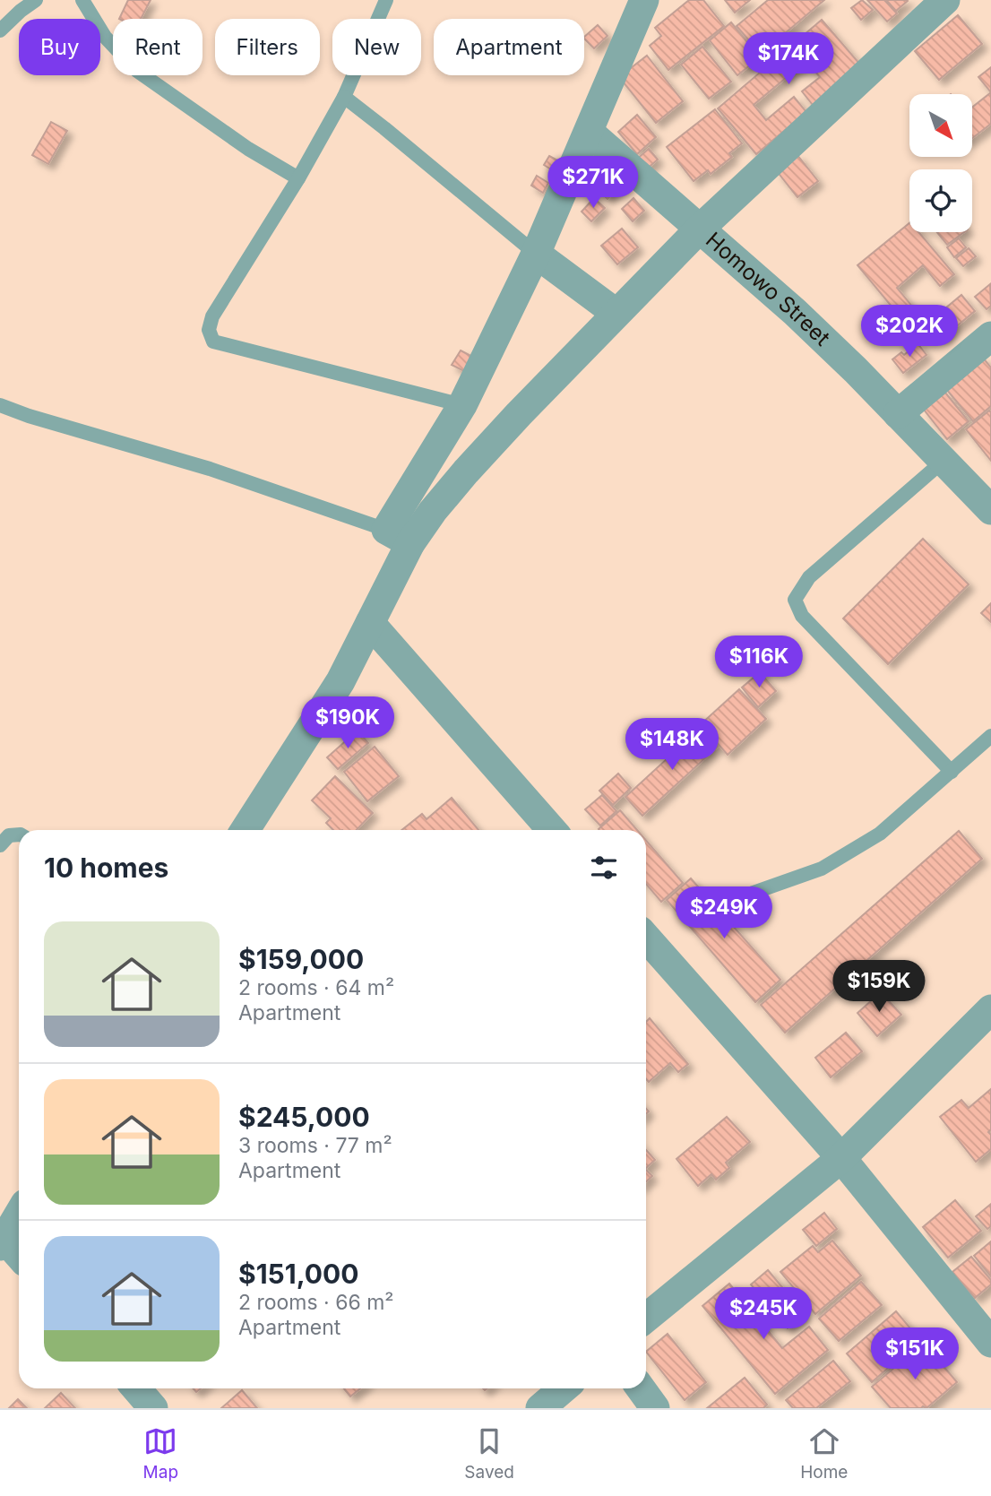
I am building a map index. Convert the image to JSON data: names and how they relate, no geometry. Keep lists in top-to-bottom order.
{
  "streets": {
    "street": ["Homowo Street"]
  },
  "north": "bottom right",
  "page": {
    "chip": [
      "Buy",
      "Rent",
      "Filters",
      "New",
      "Apartment"
    ],
    "price": [
      "$174K",
      "$271K",
      "$202K",
      "$116K",
      "$190K",
      "$148K",
      "$249K",
      "$159K",
      "$245K",
      "$151K"
    ],
    "heading": "10 homes",
    "list": [
      {
        "name": "$159,000",
        "note": "2 rooms · 64 m² · Apartment"
      },
      {
        "name": "$245,000",
        "note": "3 rooms · 77 m² · Apartment"
      },
      {
        "name": "$151,000",
        "note": "2 rooms · 66 m² · Apartment"
      }
    ],
    "tabs": ["Map", "Saved", "Home"]
  }
}
